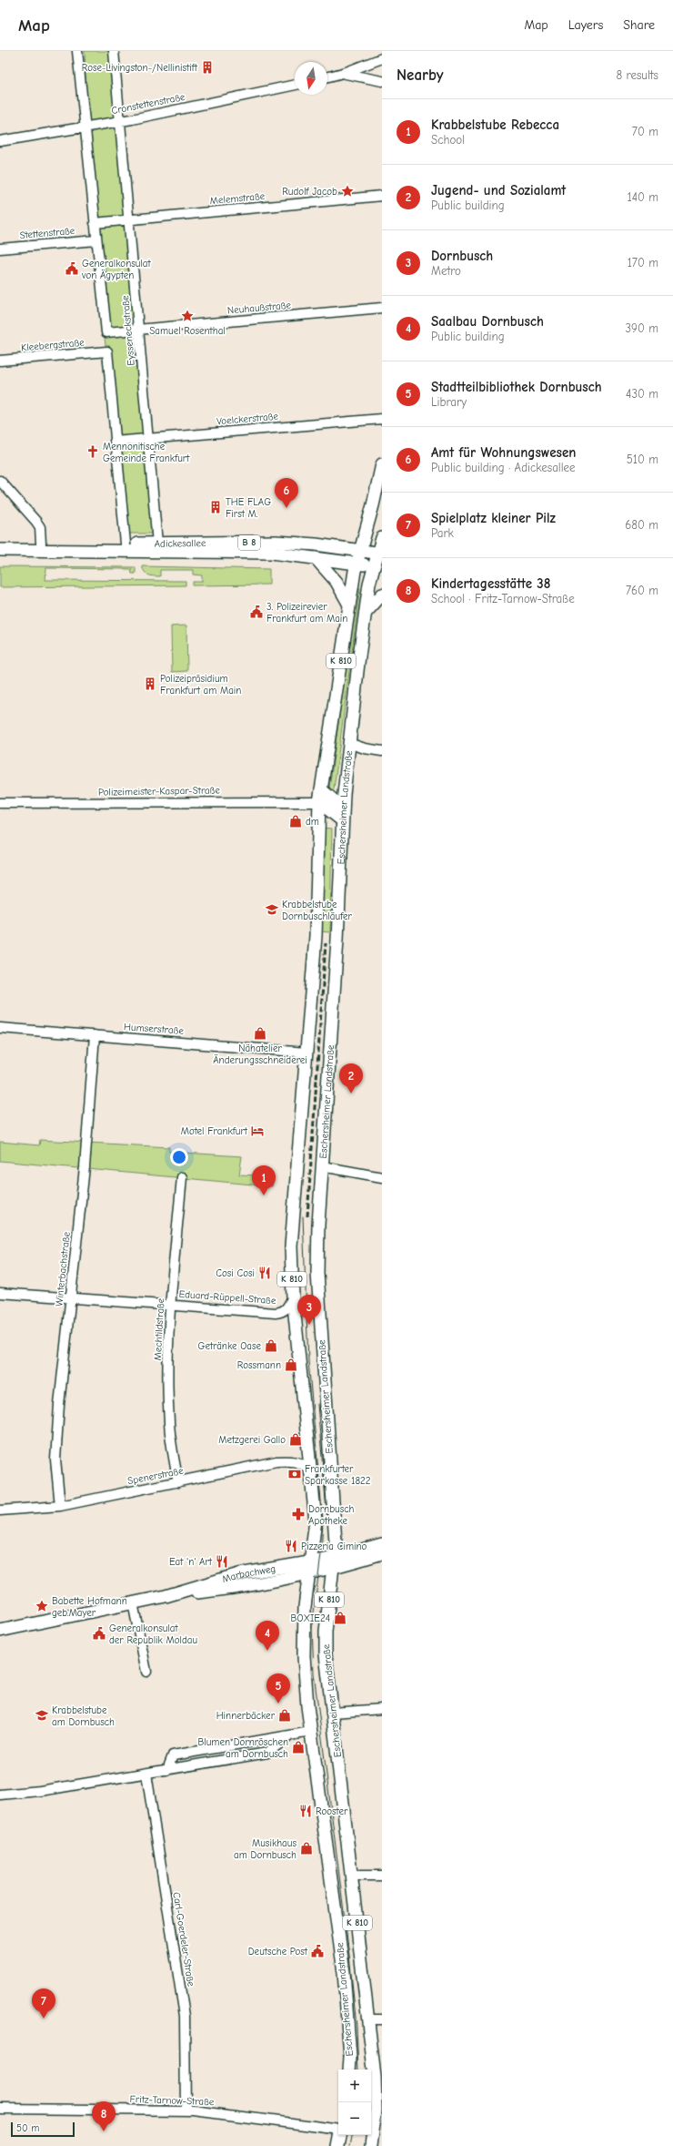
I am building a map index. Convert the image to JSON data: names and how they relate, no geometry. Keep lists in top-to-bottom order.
{
  "streets": {
    "main road": [
      "B 8",
      "Adickesallee",
      "K 810",
      "Eschersheimer Landstraße",
      "Marbachweg"
    ],
    "street": [
      "Cronstettenstraße",
      "Melemstraße",
      "Stettenstraße",
      "Neuhaußstraße",
      "Eysseneckstraße",
      "Kleebergstraße",
      "Voelckerstraße",
      "Polizeimeister-Kaspar-Straße",
      "Humserstraße",
      "Winterbachstraße",
      "Eduard-Rüppell-Straße",
      "Mechtildstraße",
      "Spenerstraße",
      "Carl-Goerdeler-Straße",
      "Fritz-Tarnow-Straße"
    ]
  },
  "crossings": [
    ["Cronstettenstraße", "Eysseneckstraße"],
    ["Melemstraße", "Eysseneckstraße"],
    ["Neuhaußstraße", "Eysseneckstraße"],
    ["Eysseneckstraße", "Voelckerstraße"],
    ["Eysseneckstraße", "Adickesallee"],
    ["Kleebergstraße", "Voelckerstraße"],
    ["B 8", "Adickesallee"],
    ["B 8", "Eschersheimer Landstraße"],
    ["Adickesallee", "Eschersheimer Landstraße"],
    ["Polizeimeister-Kaspar-Straße", "Eschersheimer Landstraße"],
    ["Eschersheimer Landstraße", "Humserstraße"],
    ["Eschersheimer Landstraße", "Eduard-Rüppell-Straße"],
    ["Eschersheimer Landstraße", "Spenerstraße"],
    ["Eschersheimer Landstraße", "Marbachweg"],
    ["Humserstraße", "Winterbachstraße"],
    ["Winterbachstraße", "Eduard-Rüppell-Straße"],
    ["Winterbachstraße", "Spenerstraße"],
    ["Eduard-Rüppell-Straße", "Mechtildstraße"],
    ["Mechtildstraße", "Spenerstraße"],
    ["Carl-Goerdeler-Straße", "Fritz-Tarnow-Straße"]
  ],
  "places": {
    "building": ["Rose-Livingston-/Nellinistift", "THE FLAG First M.", "Polizeipräsidium Frankfurt am Main"],
    "place": ["Rudolf Jacob", "Samuel Rosenthal", "Babette Hofmann geb.Mayer"],
    "public building": [
      "Generalkonsulat von Ägypten",
      "3. Polizeirevier Frankfurt am Main",
      "Generalkonsulat der Republik Moldau",
      "Deutsche Post"
    ],
    "church": ["Mennonitische Gemeinde Frankfurt"],
    "shop": [
      "dm",
      "Nähatelier Änderungsschneiderei",
      "Getränke Oase",
      "Rossmann",
      "Metzgerei Gallo",
      "BOXIE24",
      "Hinnerbäcker",
      "Blumen Dornröschen am Dornbusch",
      "Musikhaus am Dornbusch"
    ],
    "school or university": ["Krabbelstube Dornbuschläufer", "Krabbelstube am Dornbusch"],
    "hotel": ["Motel Frankfurt"],
    "restaurant": [
      "Cosi Cosi",
      "Pizzeria Cimino",
      "Eat 'n' Art",
      "Rooster"
    ],
    "bank": ["Frankfurter Sparkasse 1822"],
    "pharmacy": ["Dornbusch Apotheke"]
  },
  "scale_bar": "50 m",
  "north": "bottom",
  "page": {
    "header": "Map",
    "nav": ["Map", "Layers", "Share"],
    "heading": ["Nearby", "8 results"],
    "list": [
      {
        "mark": "1",
        "name": "Krabbelstube Rebecca",
        "note": "School",
        "value": "70 m"
      },
      {
        "mark": "2",
        "name": "Jugend- und Sozialamt",
        "note": "Public building",
        "value": "140 m"
      },
      {
        "mark": "3",
        "name": "Dornbusch",
        "note": "Metro",
        "value": "170 m"
      },
      {
        "mark": "4",
        "name": "Saalbau Dornbusch",
        "note": "Public building",
        "value": "390 m"
      },
      {
        "mark": "5",
        "name": "Stadtteilbibliothek Dornbusch",
        "note": "Library",
        "value": "430 m"
      },
      {
        "mark": "6",
        "name": "Amt für Wohnungswesen",
        "note": "Public building · Adickesallee",
        "value": "510 m"
      },
      {
        "mark": "7",
        "name": "Spielplatz kleiner Pilz",
        "note": "Park",
        "value": "680 m"
      },
      {
        "mark": "8",
        "name": "Kindertagesstätte 38",
        "note": "School · Fritz-Tarnow-Straße",
        "value": "760 m"
      }
    ],
    "pins": [
      "6",
      "2",
      "1",
      "3",
      "4",
      "5",
      "7",
      "8"
    ],
    "map_buttons": ["+", "−"],
    "scale": "50 m"
  }
}
